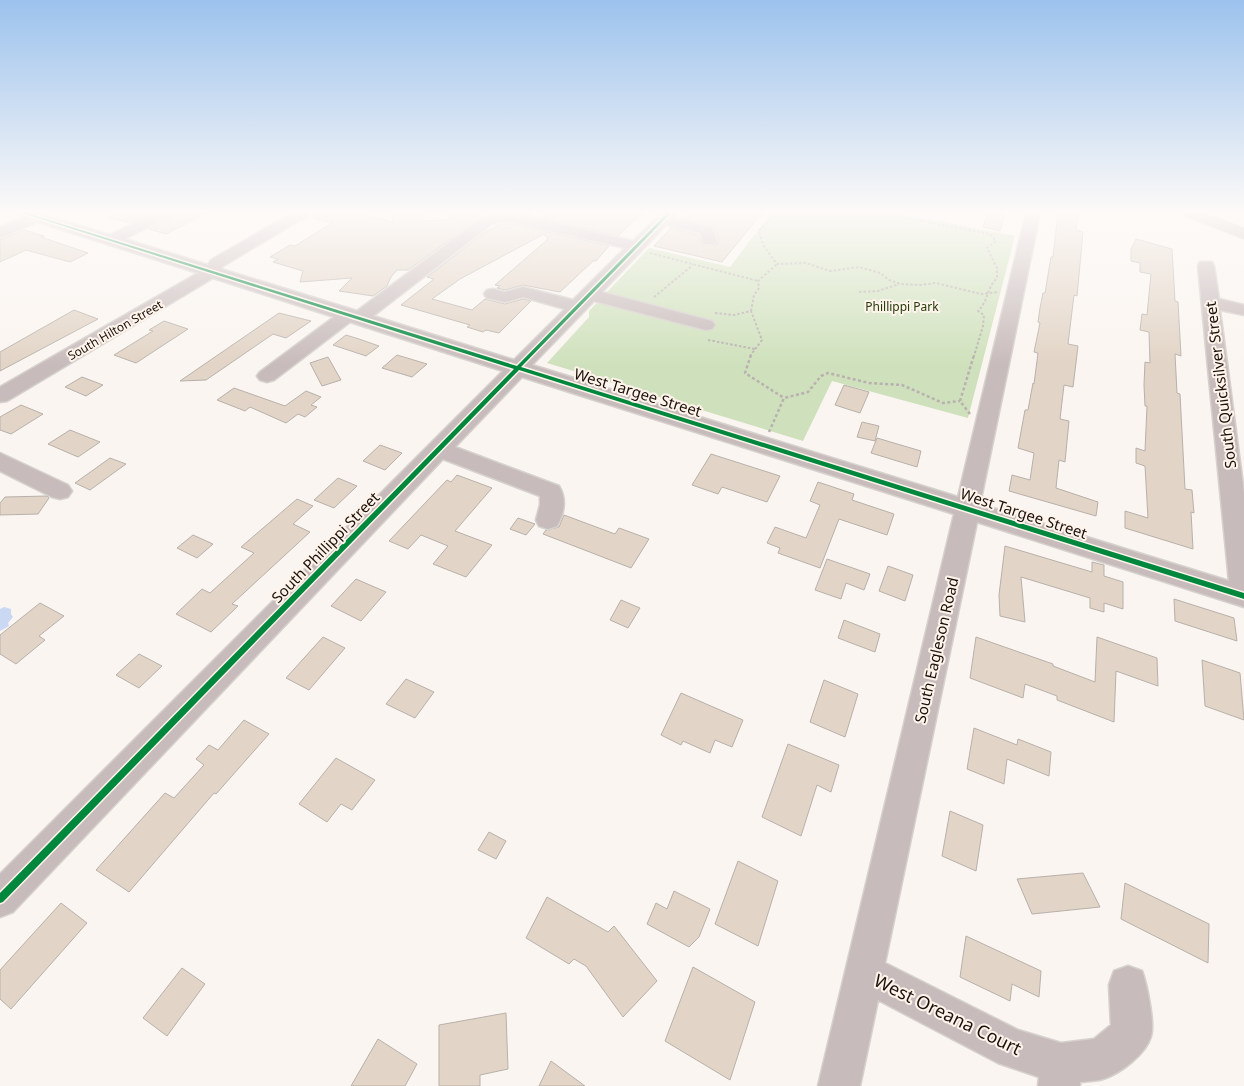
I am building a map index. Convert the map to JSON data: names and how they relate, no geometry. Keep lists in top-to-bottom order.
{
  "streets": {
    "street": [
      "South Hilton Street",
      "South Quicksilver Street",
      "West Targee Street",
      "South Phillippi Street",
      "South Eagleson Road",
      "West Oreana Court"
    ]
  },
  "crossings": [
    ["South Hilton Street", "West Targee Street"],
    ["South Quicksilver Street", "West Targee Street"],
    ["West Targee Street", "South Phillippi Street"],
    ["West Targee Street", "South Eagleson Road"],
    ["South Eagleson Road", "West Oreana Court"]
  ],
  "parks": ["Phillippi Park"]
}
